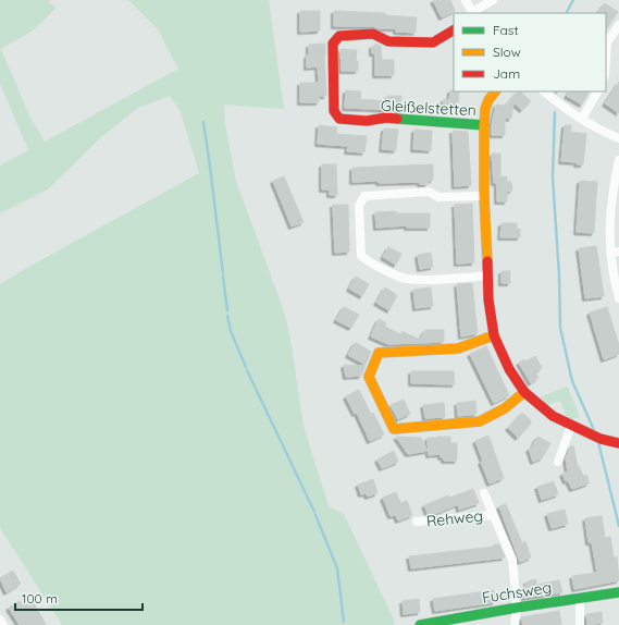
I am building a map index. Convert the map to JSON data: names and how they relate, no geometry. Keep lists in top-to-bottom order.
{
  "streets": {
    "street": ["Gleißelstetten", "Rehweg", "Fuchsweg"]
  },
  "crossings": [
    ["Rehweg", "Fuchsweg"]
  ],
  "legend": ["Fast", "Slow", "Jam"],
  "scale_bar": "100 m"
}
